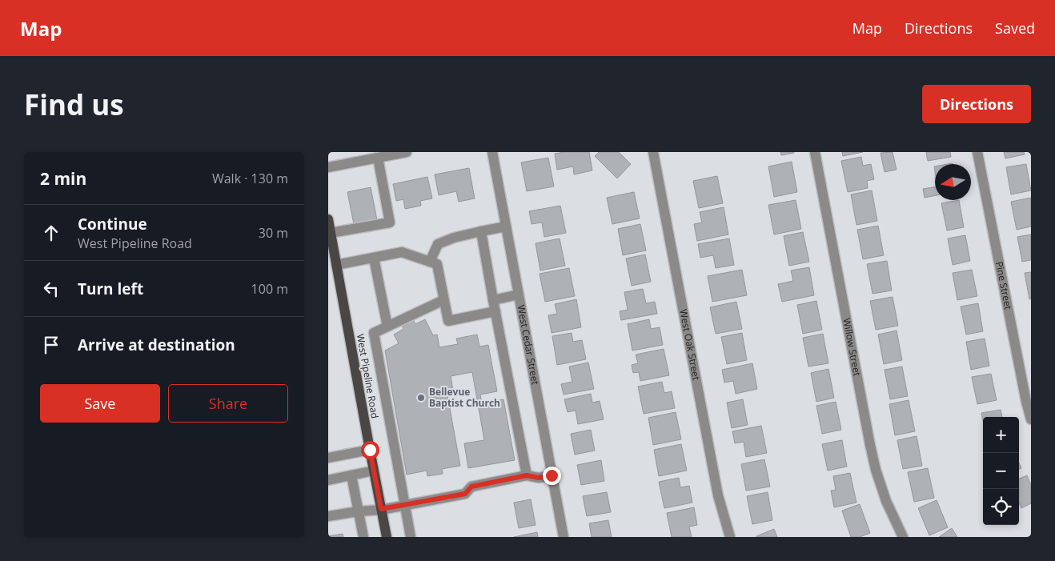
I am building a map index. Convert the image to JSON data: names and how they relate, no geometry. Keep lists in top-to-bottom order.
{
  "streets": {
    "main road": ["West Pipeline Road"],
    "street": [
      "Pine Street",
      "West Cedar Street",
      "West Oak Street",
      "Willow Street"
    ]
  },
  "places": ["Bellevue Baptist Church"],
  "north": "left",
  "page": {
    "header": "Map",
    "nav": ["Map", "Directions", "Saved"],
    "buttons": [
      "Directions",
      ["Save", "Share"]
    ],
    "title": "Find us",
    "heading": ["2 min", "Walk · 130 m"],
    "list": [
      ["Continue", "West Pipeline Road", "30 m"],
      ["Turn left", "100 m"],
      "Arrive at destination"
    ],
    "map_buttons": ["+", "−"]
  }
}
